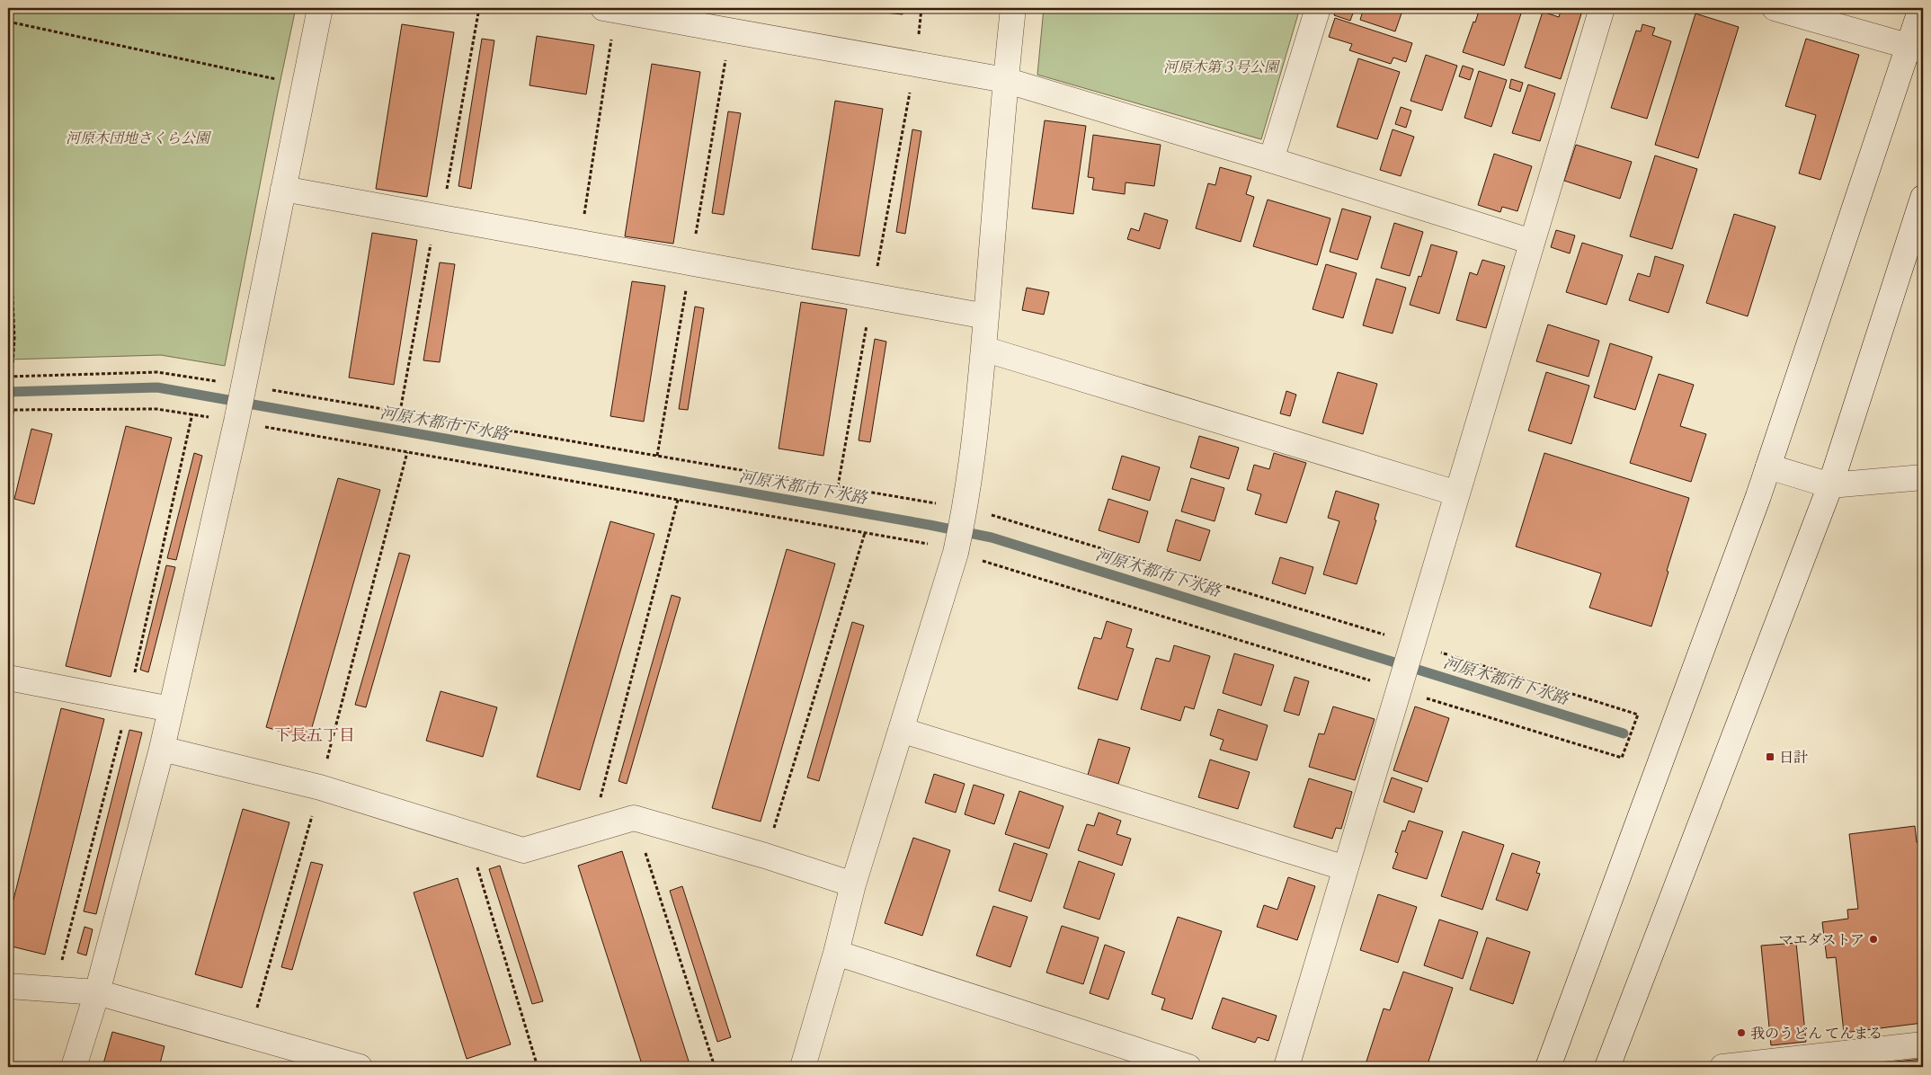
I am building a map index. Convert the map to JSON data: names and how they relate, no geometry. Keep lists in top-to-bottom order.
{
  "districts": ["下長五丁目"],
  "water": ["河原木都市下水路"],
  "parks": ["河原木第３号公園", "河原木団地さくら公園"],
  "places": {
    "transit": ["日計"],
    "other": ["マエダストア", "我のうどん てんまる"]
  }
}
